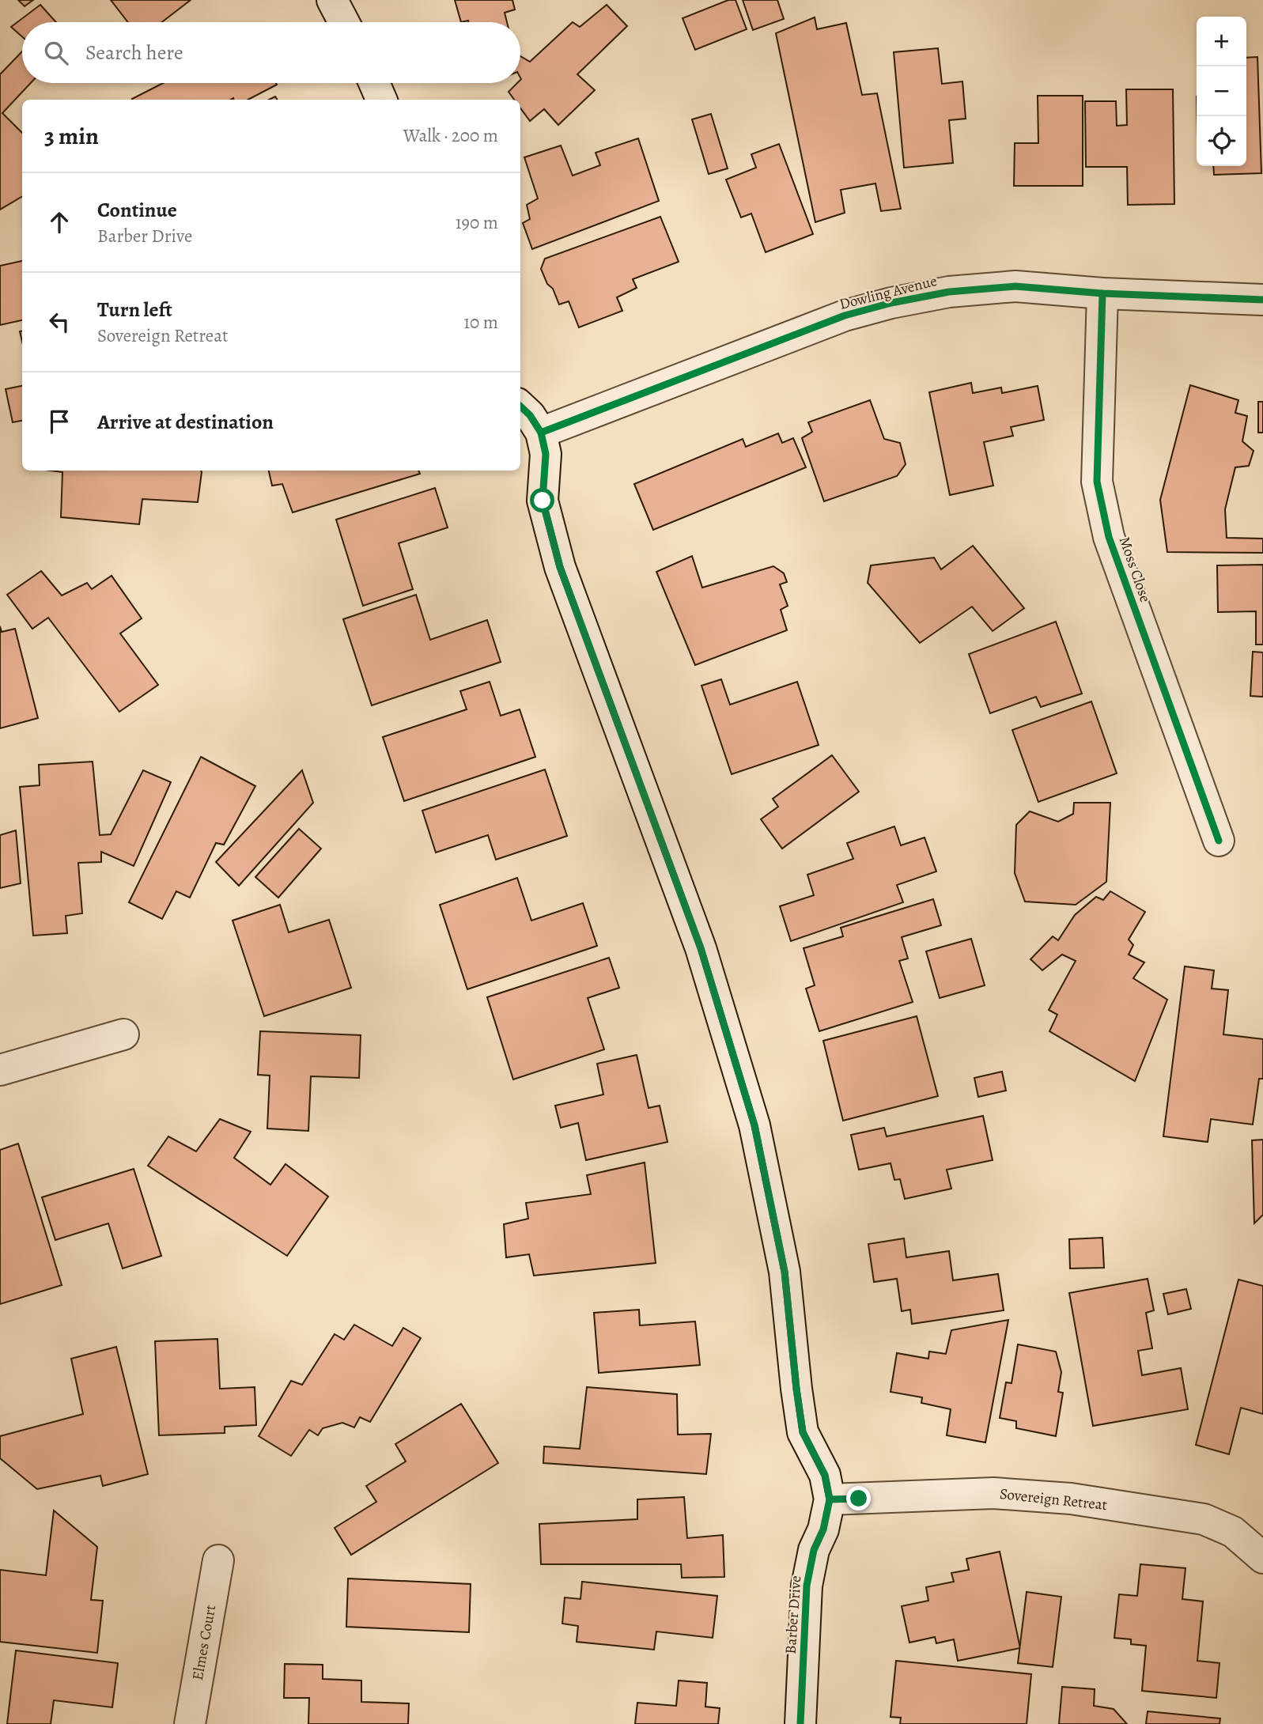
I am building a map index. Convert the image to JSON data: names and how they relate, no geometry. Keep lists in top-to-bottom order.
{
  "streets": {
    "street": [
      "Dowling Avenue",
      "Moss Close",
      "Sovereign Retreat",
      "Barber Drive",
      "Elmes Court"
    ]
  },
  "crossings": [
    ["Dowling Avenue", "Moss Close"],
    ["Dowling Avenue", "Barber Drive"],
    ["Sovereign Retreat", "Barber Drive"]
  ],
  "page": {
    "map_buttons": ["+", "−"],
    "search": "Search here",
    "heading": ["3 min", "Walk · 200 m"],
    "list": [
      ["Continue", "Barber Drive", "190 m"],
      ["Turn left", "Sovereign Retreat", "10 m"],
      "Arrive at destination"
    ]
  }
}
